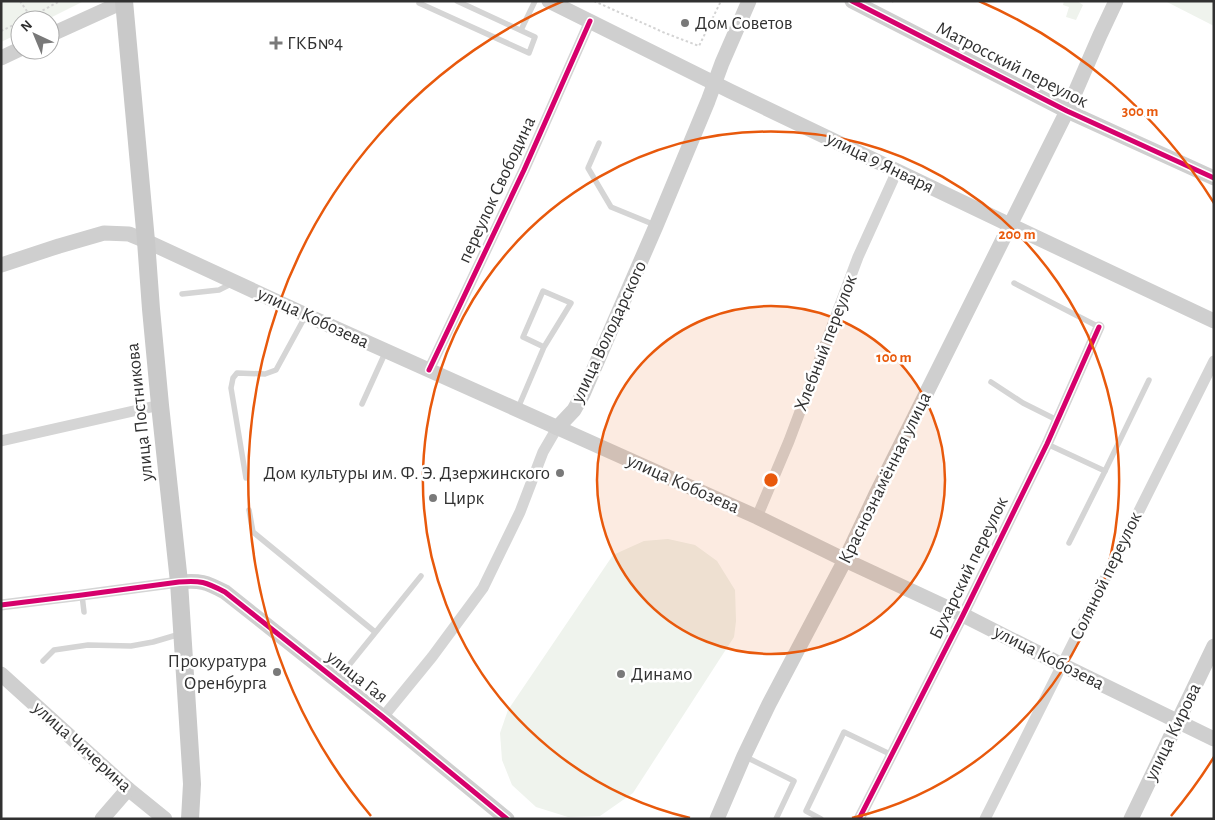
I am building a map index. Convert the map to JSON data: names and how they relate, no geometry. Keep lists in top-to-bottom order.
{
  "streets": {
    "main road": [
      "Матросский переулок",
      "улица 9 Января",
      "улица Кобозева",
      "улица Володарского",
      "улица Постникова",
      "Краснознамённая улица",
      "улица Гая",
      "улица Кирова",
      "улица Чичерина"
    ],
    "street": [
      "переулок Свободина",
      "Хлебный переулок",
      "Бухарский переулок",
      "Соляной переулок"
    ]
  },
  "crossings": [
    ["Матросский переулок", "Краснознамённая улица"],
    ["улица 9 Января", "переулок Свободина"],
    ["улица 9 Января", "улица Володарского"],
    ["улица 9 Января", "Хлебный переулок"],
    ["улица 9 Января", "Краснознамённая улица"],
    ["переулок Свободина", "улица Кобозева"],
    ["улица Кобозева", "улица Володарского"],
    ["улица Кобозева", "Хлебный переулок"],
    ["улица Кобозева", "улица Постникова"],
    ["улица Кобозева", "Краснознамённая улица"],
    ["улица Кобозева", "Бухарский переулок"],
    ["улица Кобозева", "Соляной переулок"],
    ["улица Кобозева", "улица Кирова"],
    ["улица Володарского", "улица Гая"],
    ["улица Постникова", "улица Гая"]
  ],
  "places": {
    "other": [
      "Дом Советов",
      "Дом культуры им. Ф. Э. Дзержинского",
      "Цирк",
      "Прокуратура Оренбурга",
      "Динамо"
    ],
    "health": ["ГКБ№4"]
  },
  "north": "top left",
  "rings": ["300 m", "200 m", "100 m"]
}
